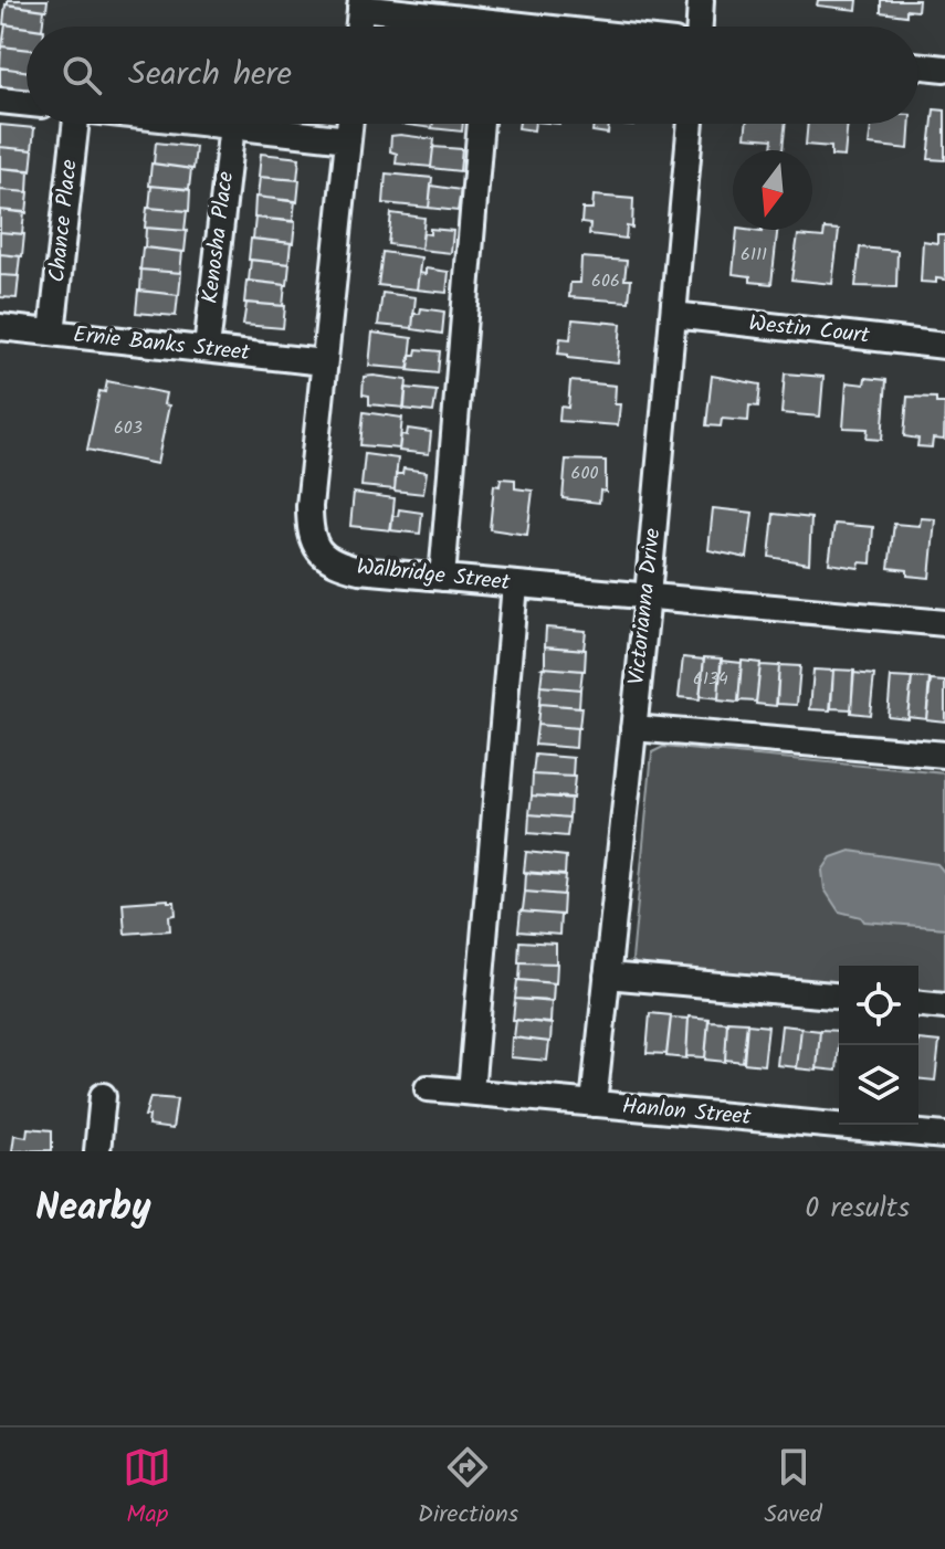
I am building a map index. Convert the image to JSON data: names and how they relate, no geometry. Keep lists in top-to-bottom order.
{
  "streets": {
    "street": [
      "Chance Place",
      "Kenosha Place",
      "Westin Court",
      "Ernie Banks Street",
      "Walbridge Street",
      "Victorianna Drive",
      "Hanlon Street"
    ]
  },
  "crossings": [
    ["Chance Place", "Ernie Banks Street"],
    ["Kenosha Place", "Ernie Banks Street"],
    ["Westin Court", "Victorianna Drive"],
    ["Ernie Banks Street", "Walbridge Street"],
    ["Walbridge Street", "Victorianna Drive"],
    ["Victorianna Drive", "Hanlon Street"]
  ],
  "house_numbers": [
    "6111",
    "606",
    "603",
    "600",
    "6134"
  ],
  "north": "bottom",
  "page": {
    "search": "Search here",
    "heading": ["Nearby", "0 results"],
    "nav": ["Map", "Directions", "Saved"]
  }
}
